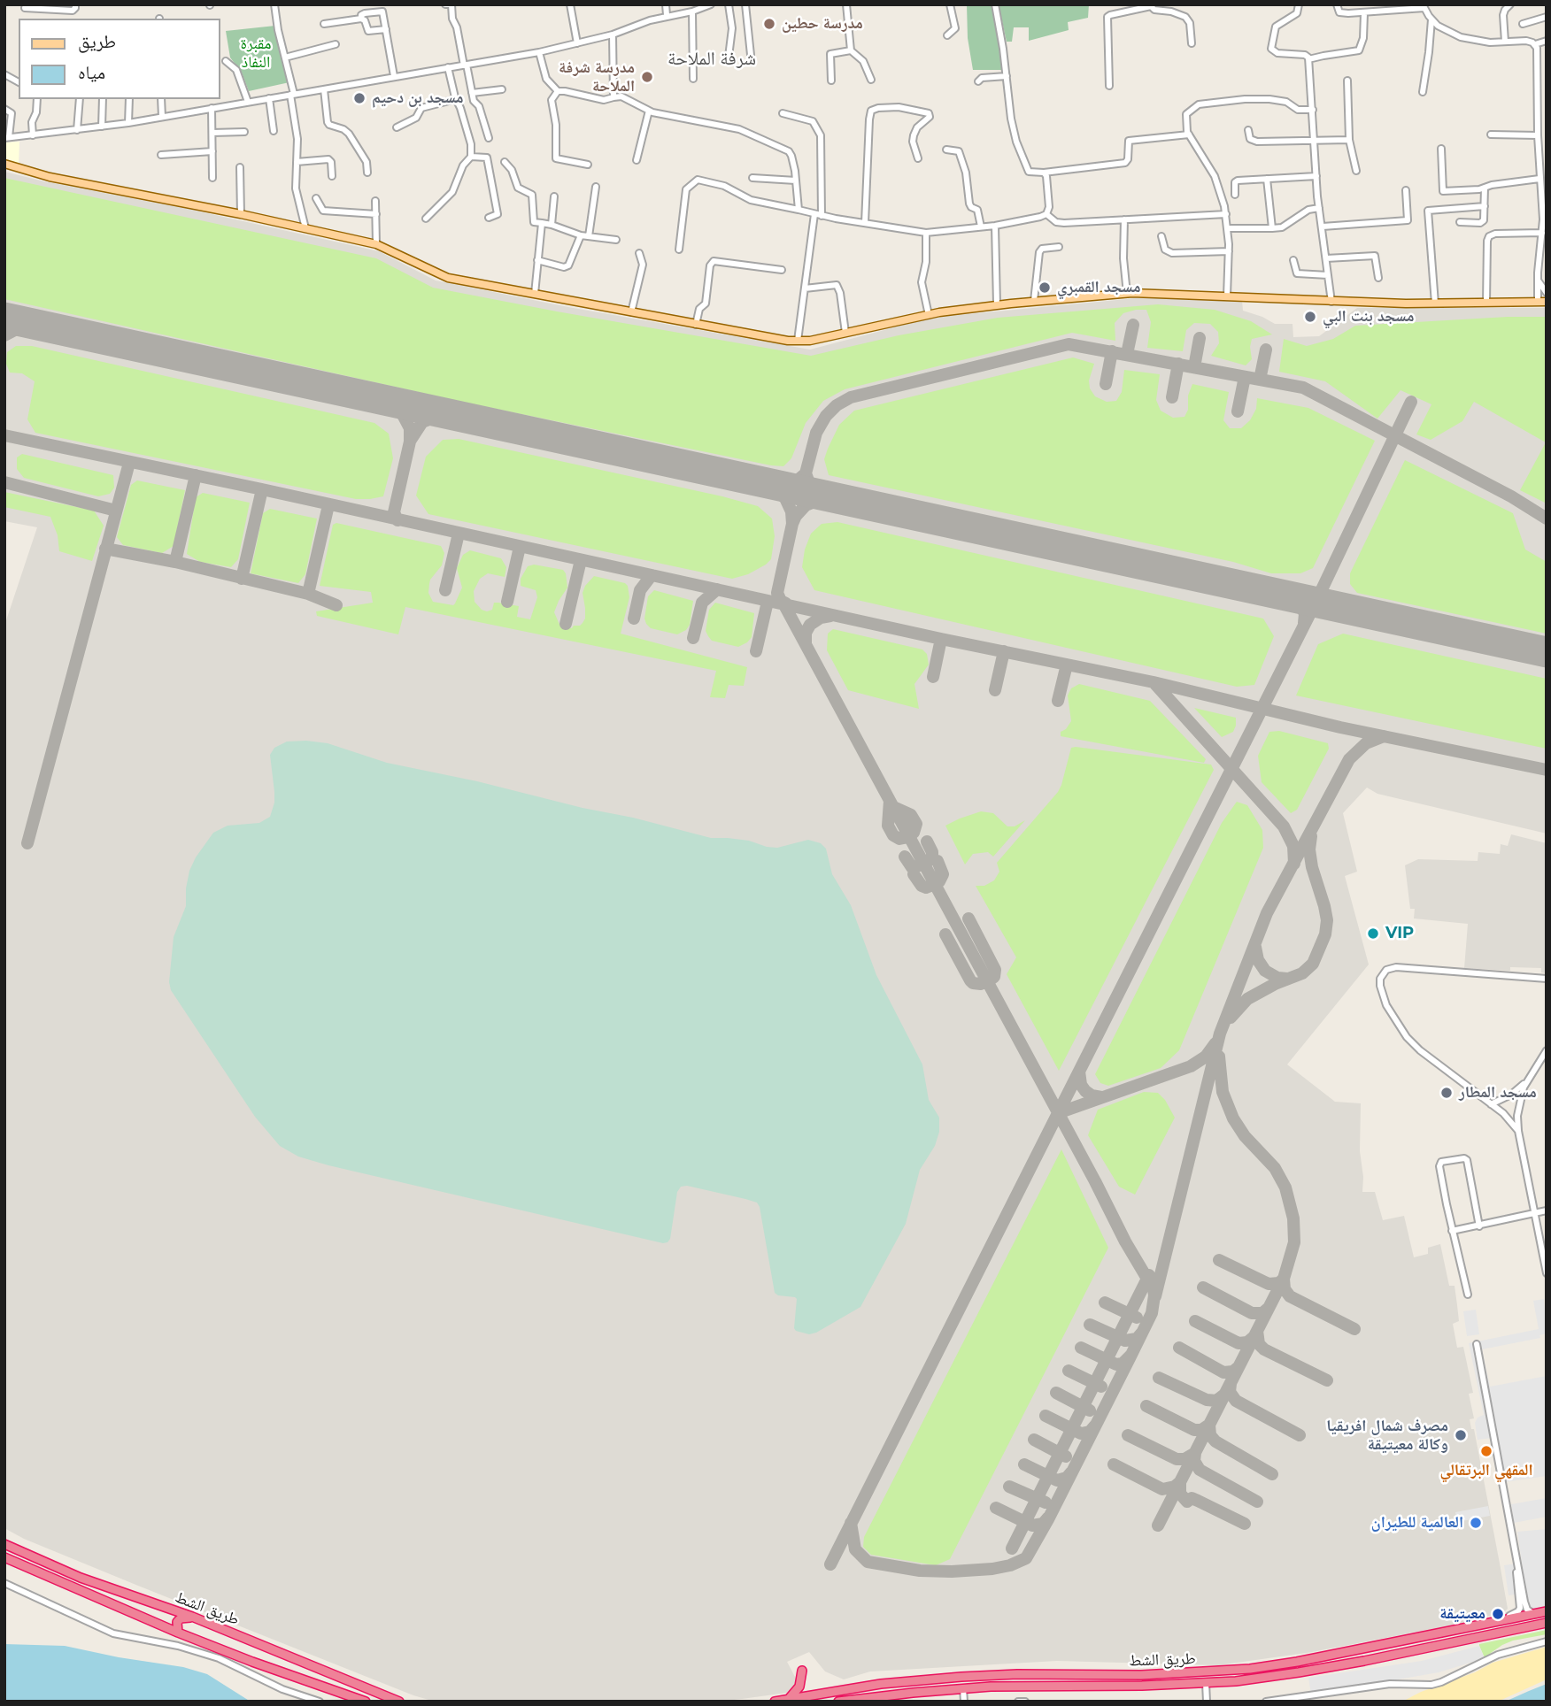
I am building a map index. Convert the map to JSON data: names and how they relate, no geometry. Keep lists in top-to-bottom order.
{
  "streets": {
    "highway": ["طريق الشط"]
  },
  "districts": ["شرفة الملاحة"],
  "parks": ["مقبرة النفاذ"],
  "places": [
    "مدرسة حطين",
    "مدرسة شرفة الملاحة",
    "مسجد بن دحيم",
    "مسجد القمبري",
    "مسجد بنت البي",
    "VIP",
    "مسجد المطار",
    "مصرف شمال افريقيا وكالة معيتيقة",
    "المقهي البرتقالي",
    "العالمية للطيران",
    "معيتيقة"
  ],
  "legend": ["طريق", "مياه"]
}
